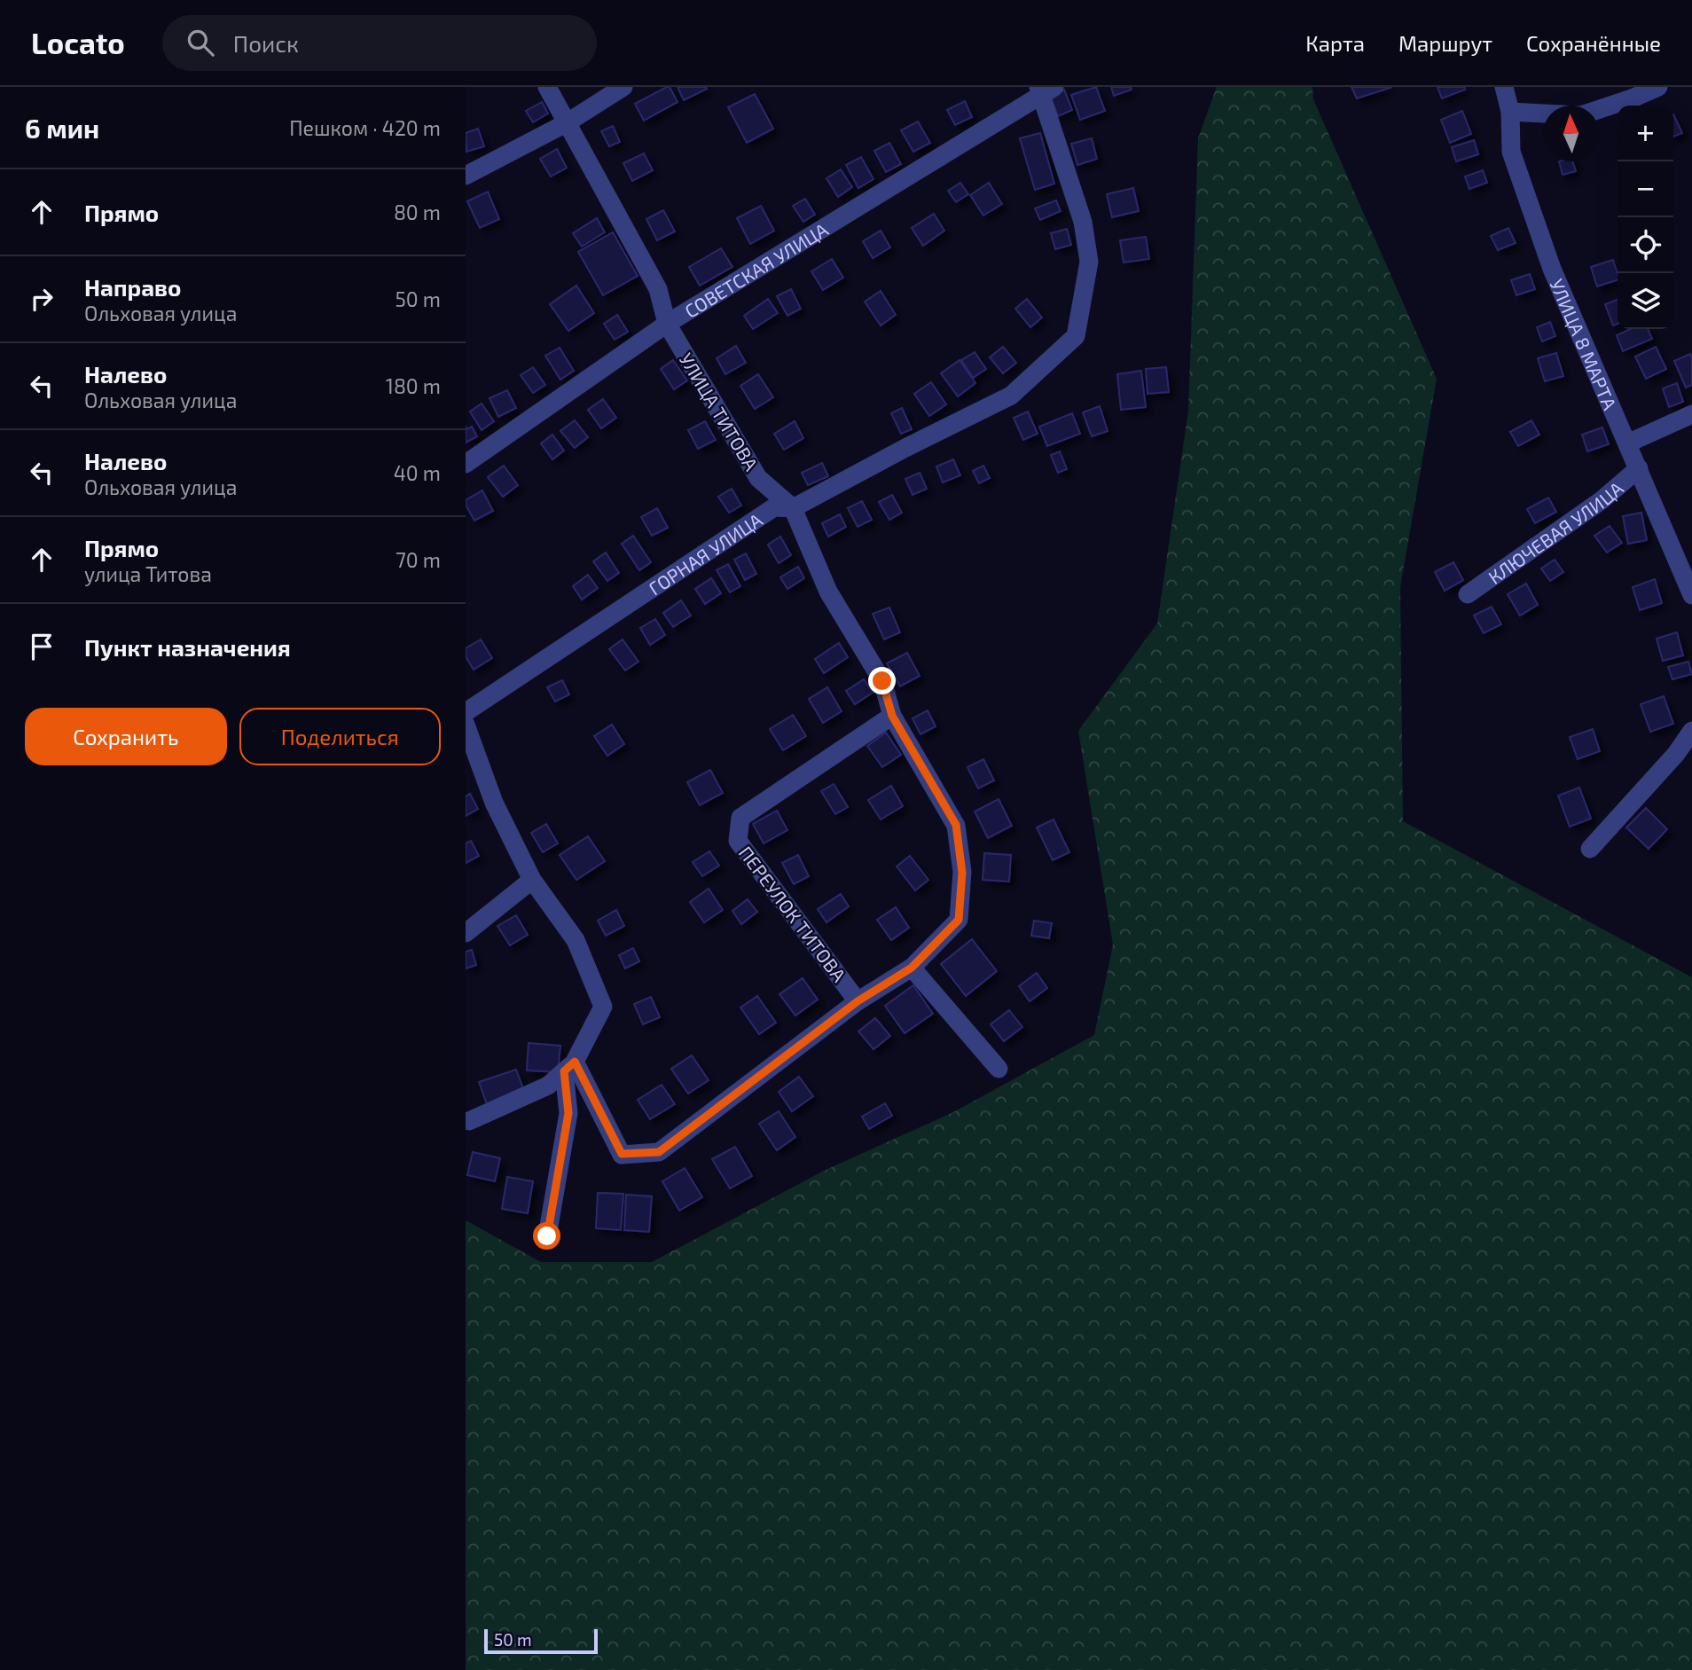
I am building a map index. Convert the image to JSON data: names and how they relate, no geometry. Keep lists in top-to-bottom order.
{
  "streets": {
    "street": [
      "СОВЕТСКАЯ УЛИЦА",
      "УЛИЦА 8 МАРТА",
      "УЛИЦА ТИТОВА",
      "КЛЮЧЕВАЯ УЛИЦА",
      "ГОРНАЯ УЛИЦА",
      "ПЕРЕУЛОК ТИТОВА"
    ]
  },
  "crossings": [
    ["СОВЕТСКАЯ УЛИЦА", "УЛИЦА ТИТОВА"],
    ["СОВЕТСКАЯ УЛИЦА", "ГОРНАЯ УЛИЦА"],
    ["УЛИЦА 8 МАРТА", "КЛЮЧЕВАЯ УЛИЦА"],
    ["УЛИЦА ТИТОВА", "ГОРНАЯ УЛИЦА"],
    ["УЛИЦА ТИТОВА", "ПЕРЕУЛОК ТИТОВА"]
  ],
  "scale_bar": "50 m",
  "north": "top",
  "page": {
    "header": "Locato",
    "search": "Поиск",
    "nav": ["Карта", "Маршрут", "Сохранённые"],
    "heading": ["6 мин", "Пешком · 420 m"],
    "map_buttons": ["+", "−"],
    "list": [
      ["Прямо", "80 m"],
      ["Направо", "Ольховая улица", "50 m"],
      ["Налево", "Ольховая улица", "180 m"],
      ["Налево", "Ольховая улица", "40 m"],
      ["Прямо", "улица Титова", "70 m"],
      "Пункт назначения"
    ],
    "buttons": ["Сохранить", "Поделиться"],
    "scale": "50 m"
  }
}
